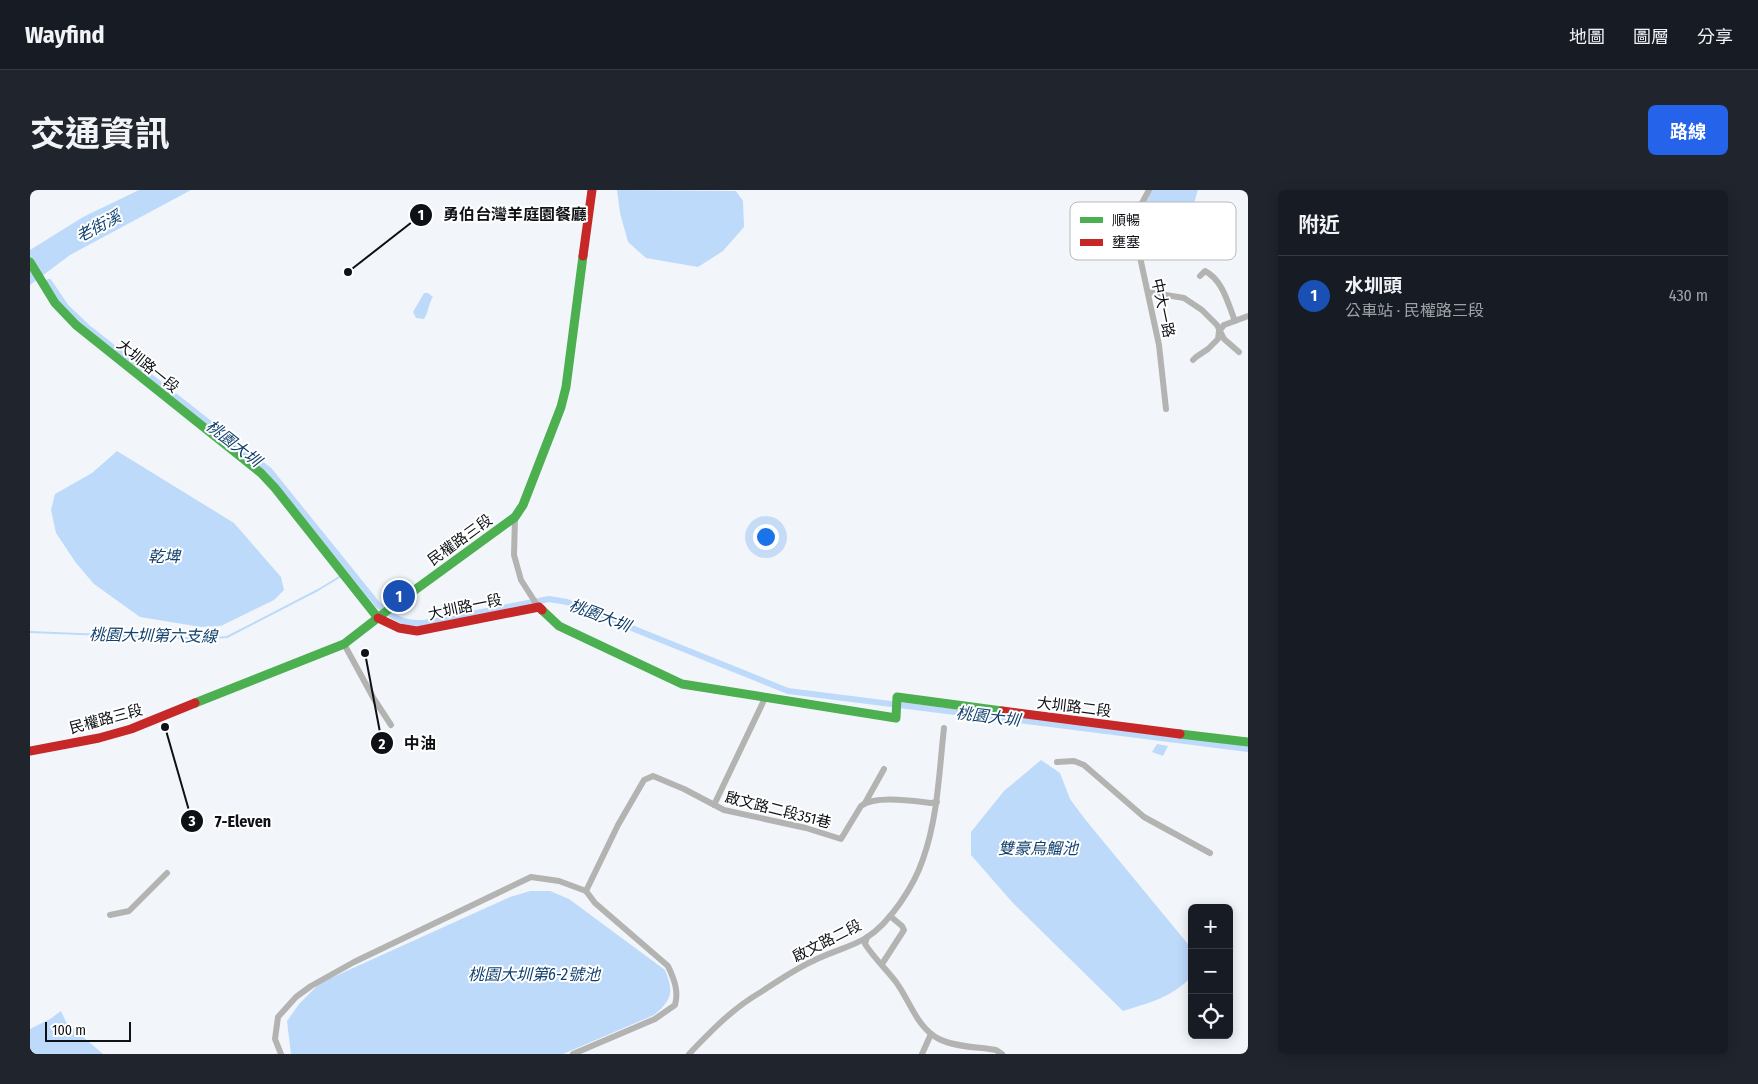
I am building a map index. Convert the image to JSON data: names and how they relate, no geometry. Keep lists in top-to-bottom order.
{
  "streets": {
    "street": [
      "中大一路",
      "大圳路一段",
      "民權路三段",
      "大圳路二段",
      "啟文路二段351巷",
      "啟文路二段"
    ]
  },
  "crossings": [
    ["大圳路一段", "民權路三段"]
  ],
  "water": [
    "老街溪",
    "桃園大圳",
    "乾埤",
    "桃園大圳第六支線",
    "雙豪烏鰡池",
    "桃園大圳第6-2號池"
  ],
  "places": ["勇伯台灣羊庭園餐廳", "中油", "7-Eleven"],
  "legend": ["順暢", "壅塞"],
  "scale_bar": "100 m",
  "page": {
    "header": "Wayfind",
    "nav": ["地圖", "圖層", "分享"],
    "title": "交通資訊",
    "buttons": "路線",
    "heading": "附近",
    "list": [
      {
        "mark": "1",
        "name": "水圳頭",
        "note": "公車站 · 民權路三段",
        "value": "430 m"
      }
    ],
    "pins": "1",
    "map_buttons": ["+", "−"],
    "scale": "100 m"
  }
}
